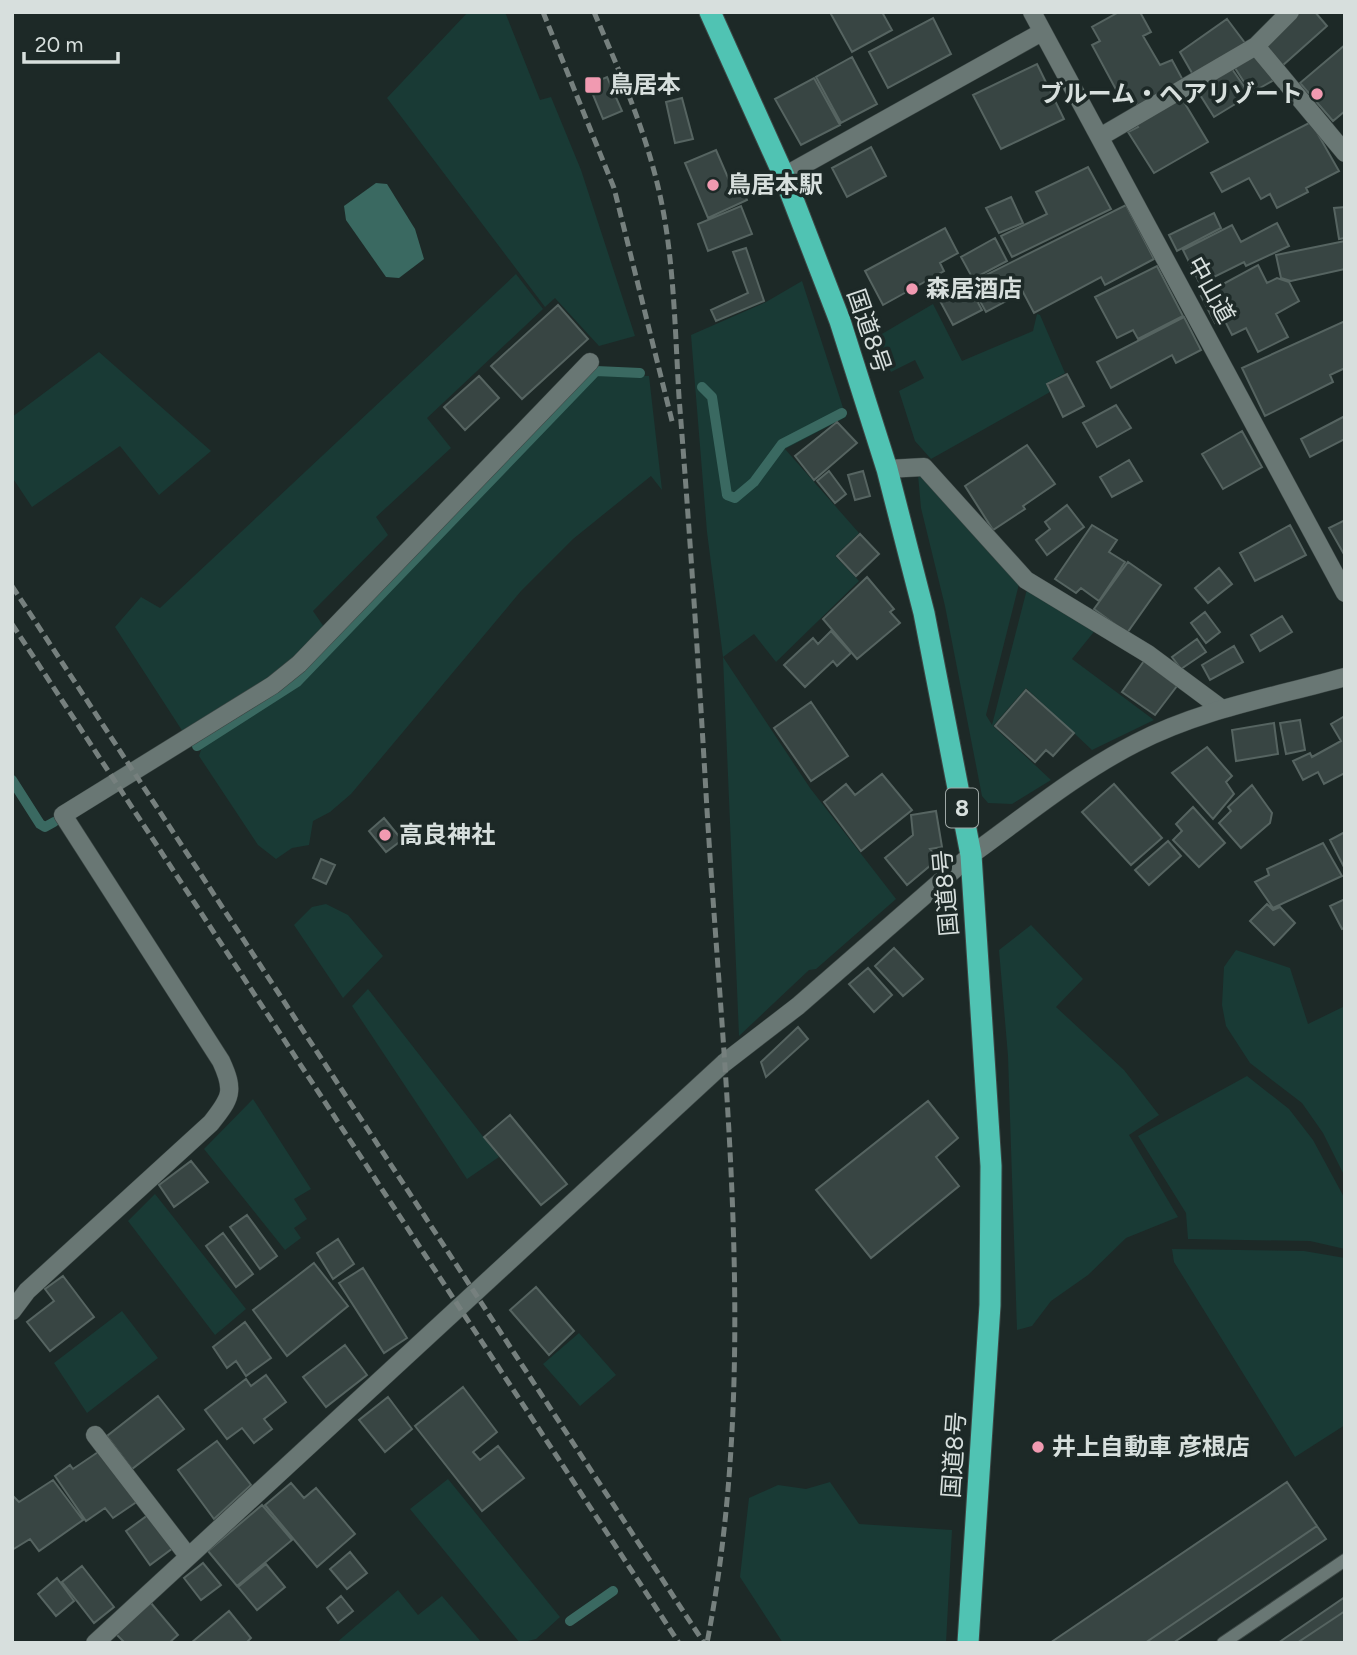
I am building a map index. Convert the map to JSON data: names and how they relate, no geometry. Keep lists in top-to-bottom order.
{
  "streets": {
    "highway": ["国道8号", "8"],
    "street": ["中山道"]
  },
  "places": {
    "transit": ["鳥居本"],
    "other": [
      "ブルーム・ヘアリゾート",
      "鳥居本駅",
      "森居酒店",
      "高良神社",
      "井上自動車 彦根店"
    ]
  },
  "scale_bar": "20 m"
}
